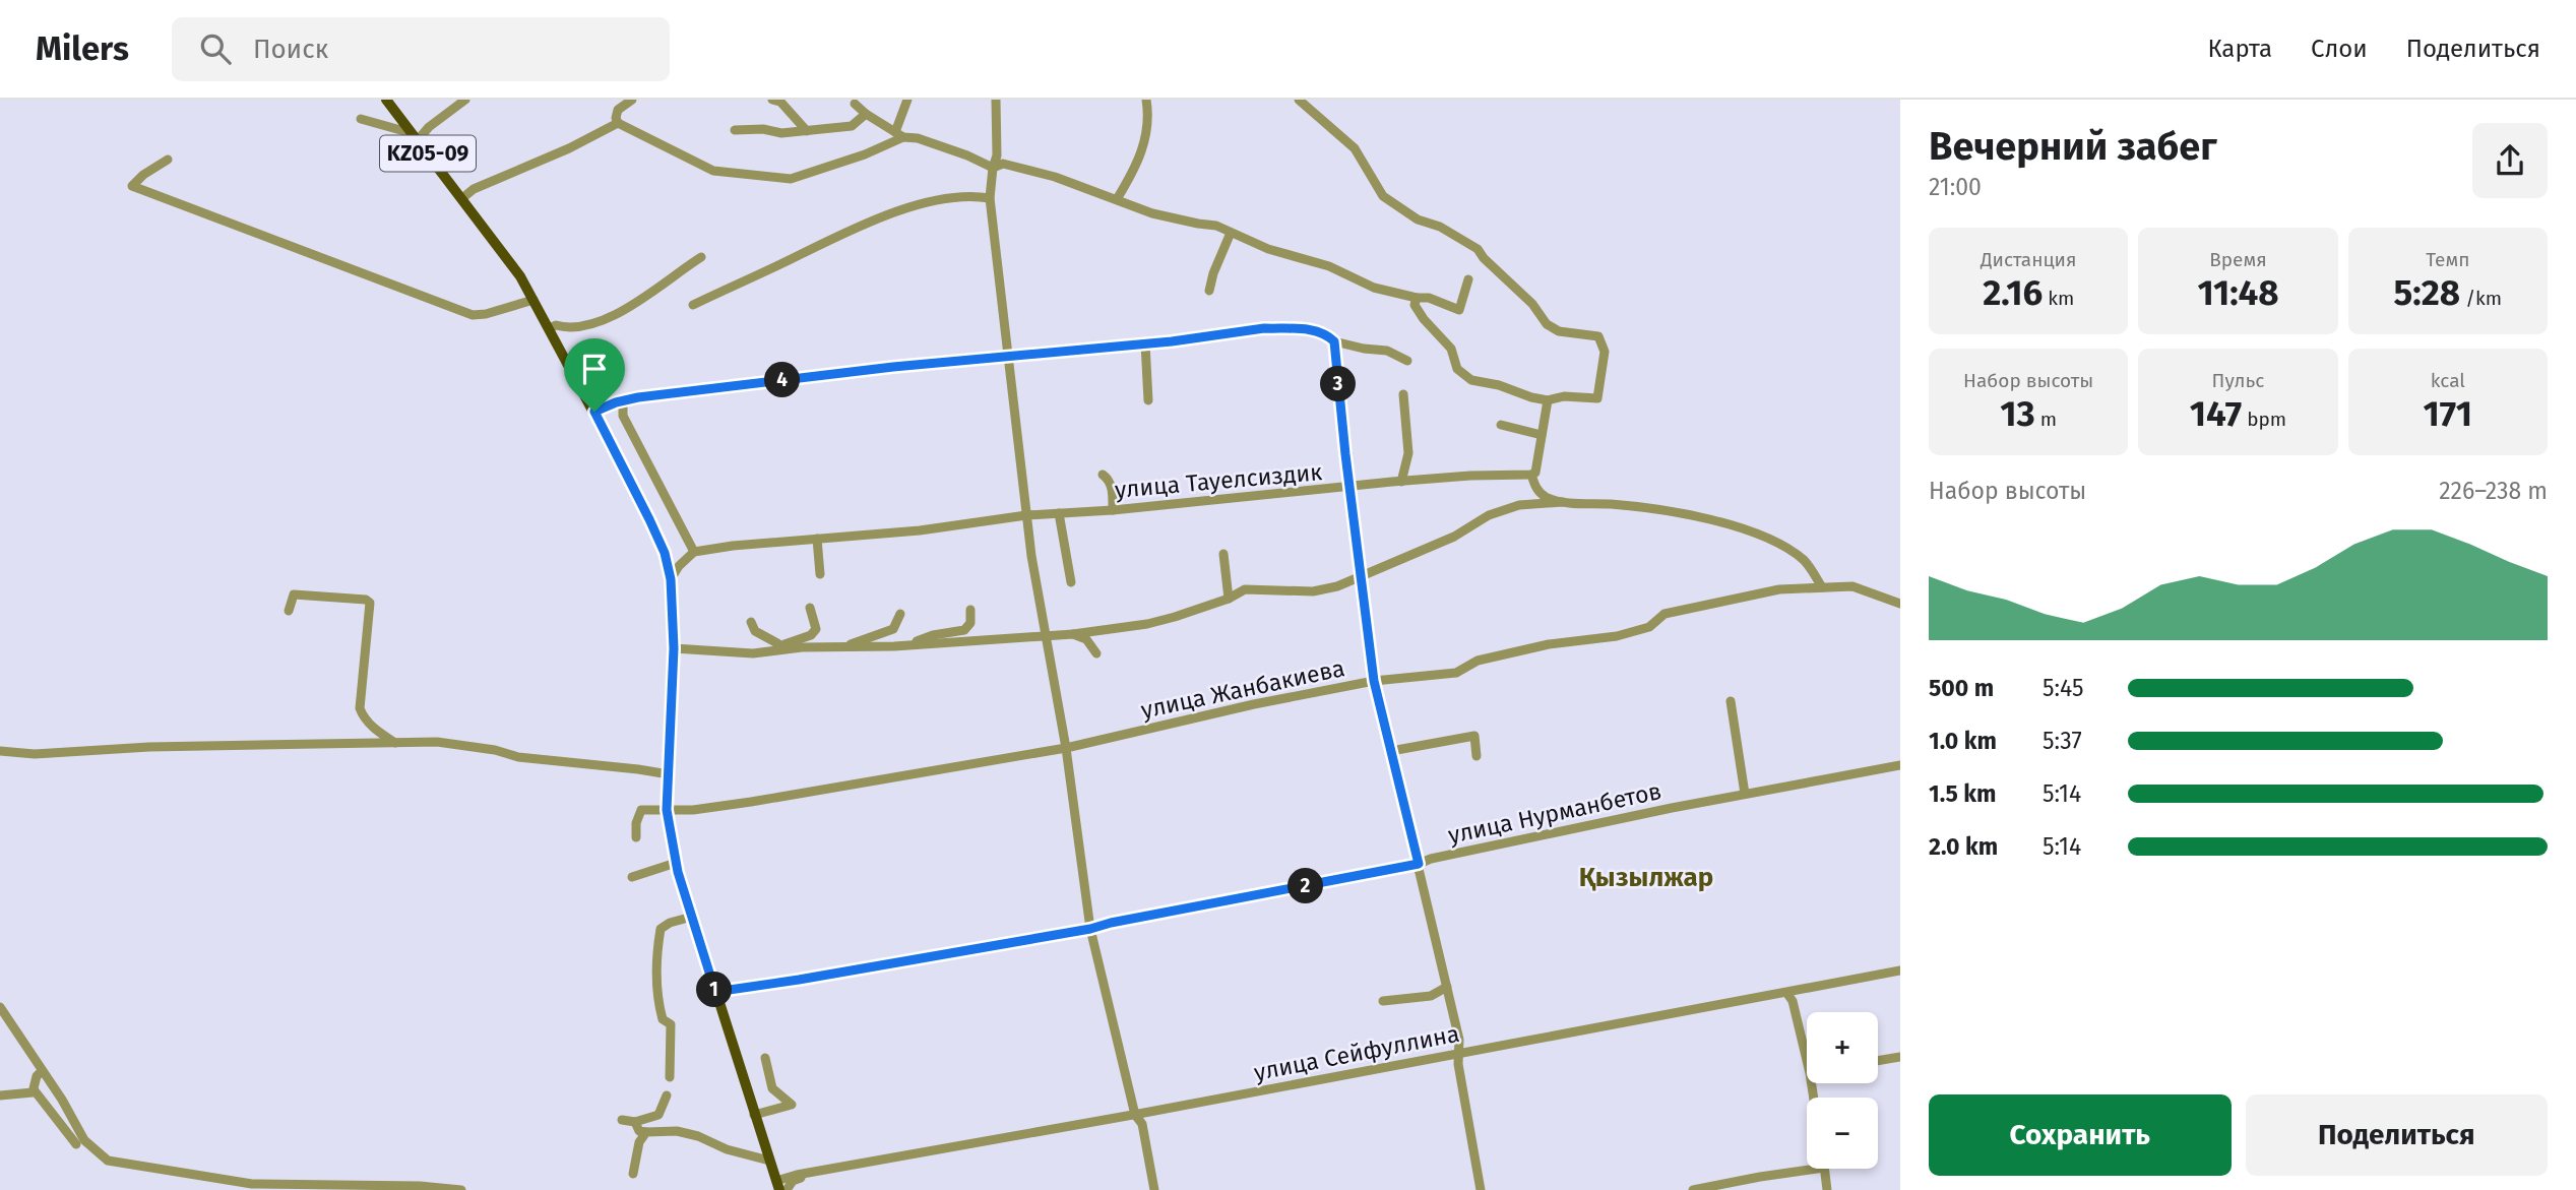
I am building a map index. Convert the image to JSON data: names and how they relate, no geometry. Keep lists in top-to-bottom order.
{
  "streets": {
    "main road": ["KZ05-09"],
    "street": [
      "улица Тауелсиздик",
      "улица Жанбакиева",
      "улица Нурманбетов",
      "улица Сейфуллина"
    ]
  },
  "crossings": [
    ["KZ05-09", "улица Жанбакиева"],
    ["KZ05-09", "улица Нурманбетов"],
    ["KZ05-09", "улица Сейфуллина"]
  ],
  "districts": ["Қызылжар"],
  "page": {
    "header": "Milers",
    "search": "Поиск",
    "nav": ["Карта", "Слои", "Поделиться"],
    "heading": ["Вечерний забег", "21:00"],
    "stats": [
      ["Дистанция", "2.16 km"],
      ["Время", "11:48"],
      ["Темп", "5:28 /km"],
      ["Набор высоты", "13 m"],
      ["Пульс", "147 bpm"],
      ["kcal", "171"]
    ],
    "pins": [
      "4",
      "3",
      "2",
      "1"
    ],
    "chart": ["Набор высоты", "226–238 m"],
    "list": [
      {
        "name": "500 m",
        "note": "5:45"
      },
      {
        "name": "1.0 km",
        "note": "5:37"
      },
      {
        "name": "1.5 km",
        "note": "5:14"
      },
      {
        "name": "2.0 km",
        "note": "5:14"
      }
    ],
    "map_buttons": ["+", "−"],
    "buttons": ["Сохранить", "Поделиться"]
  }
}
